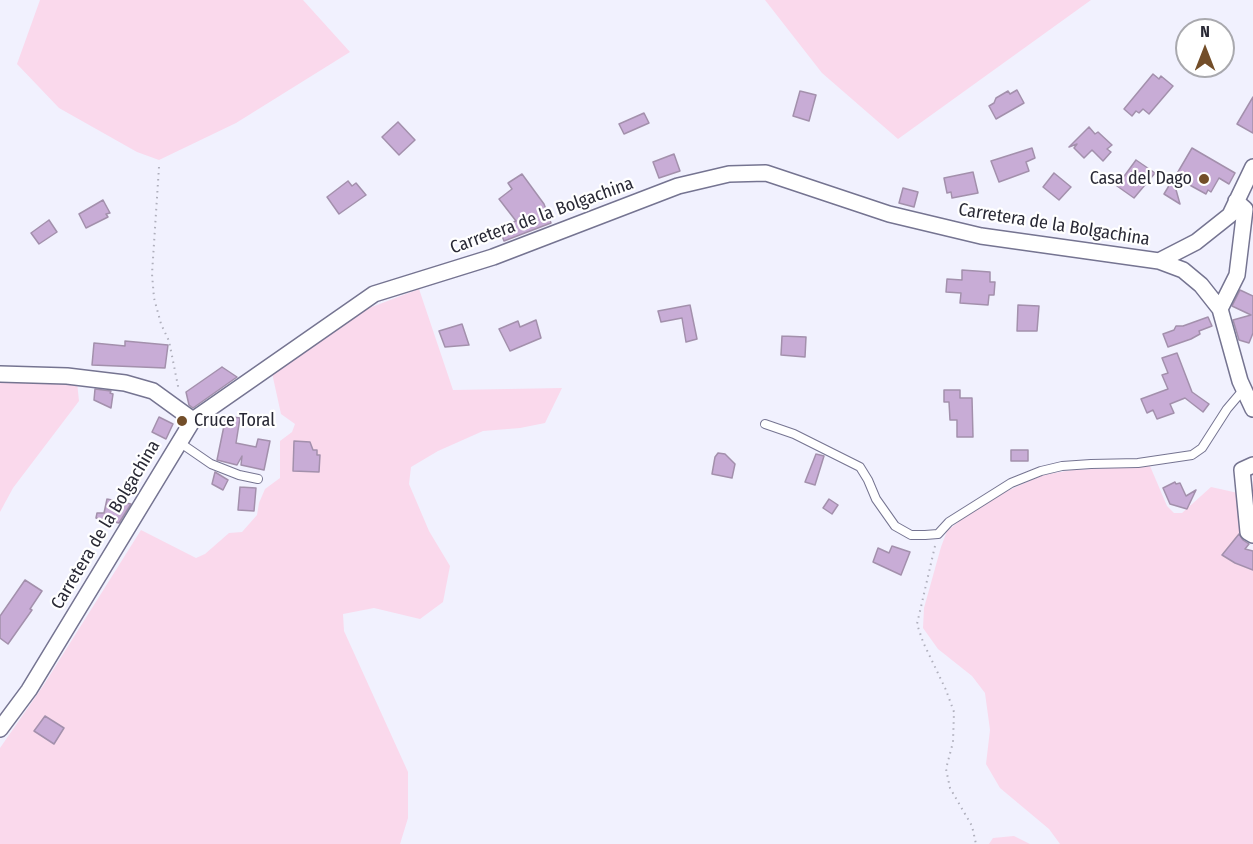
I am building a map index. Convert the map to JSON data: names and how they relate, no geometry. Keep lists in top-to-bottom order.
{
  "streets": {
    "street": ["Carretera de la Bolgachina"]
  },
  "places": ["Casa del Dago", "Cruce Toral"],
  "north": "top"
}
